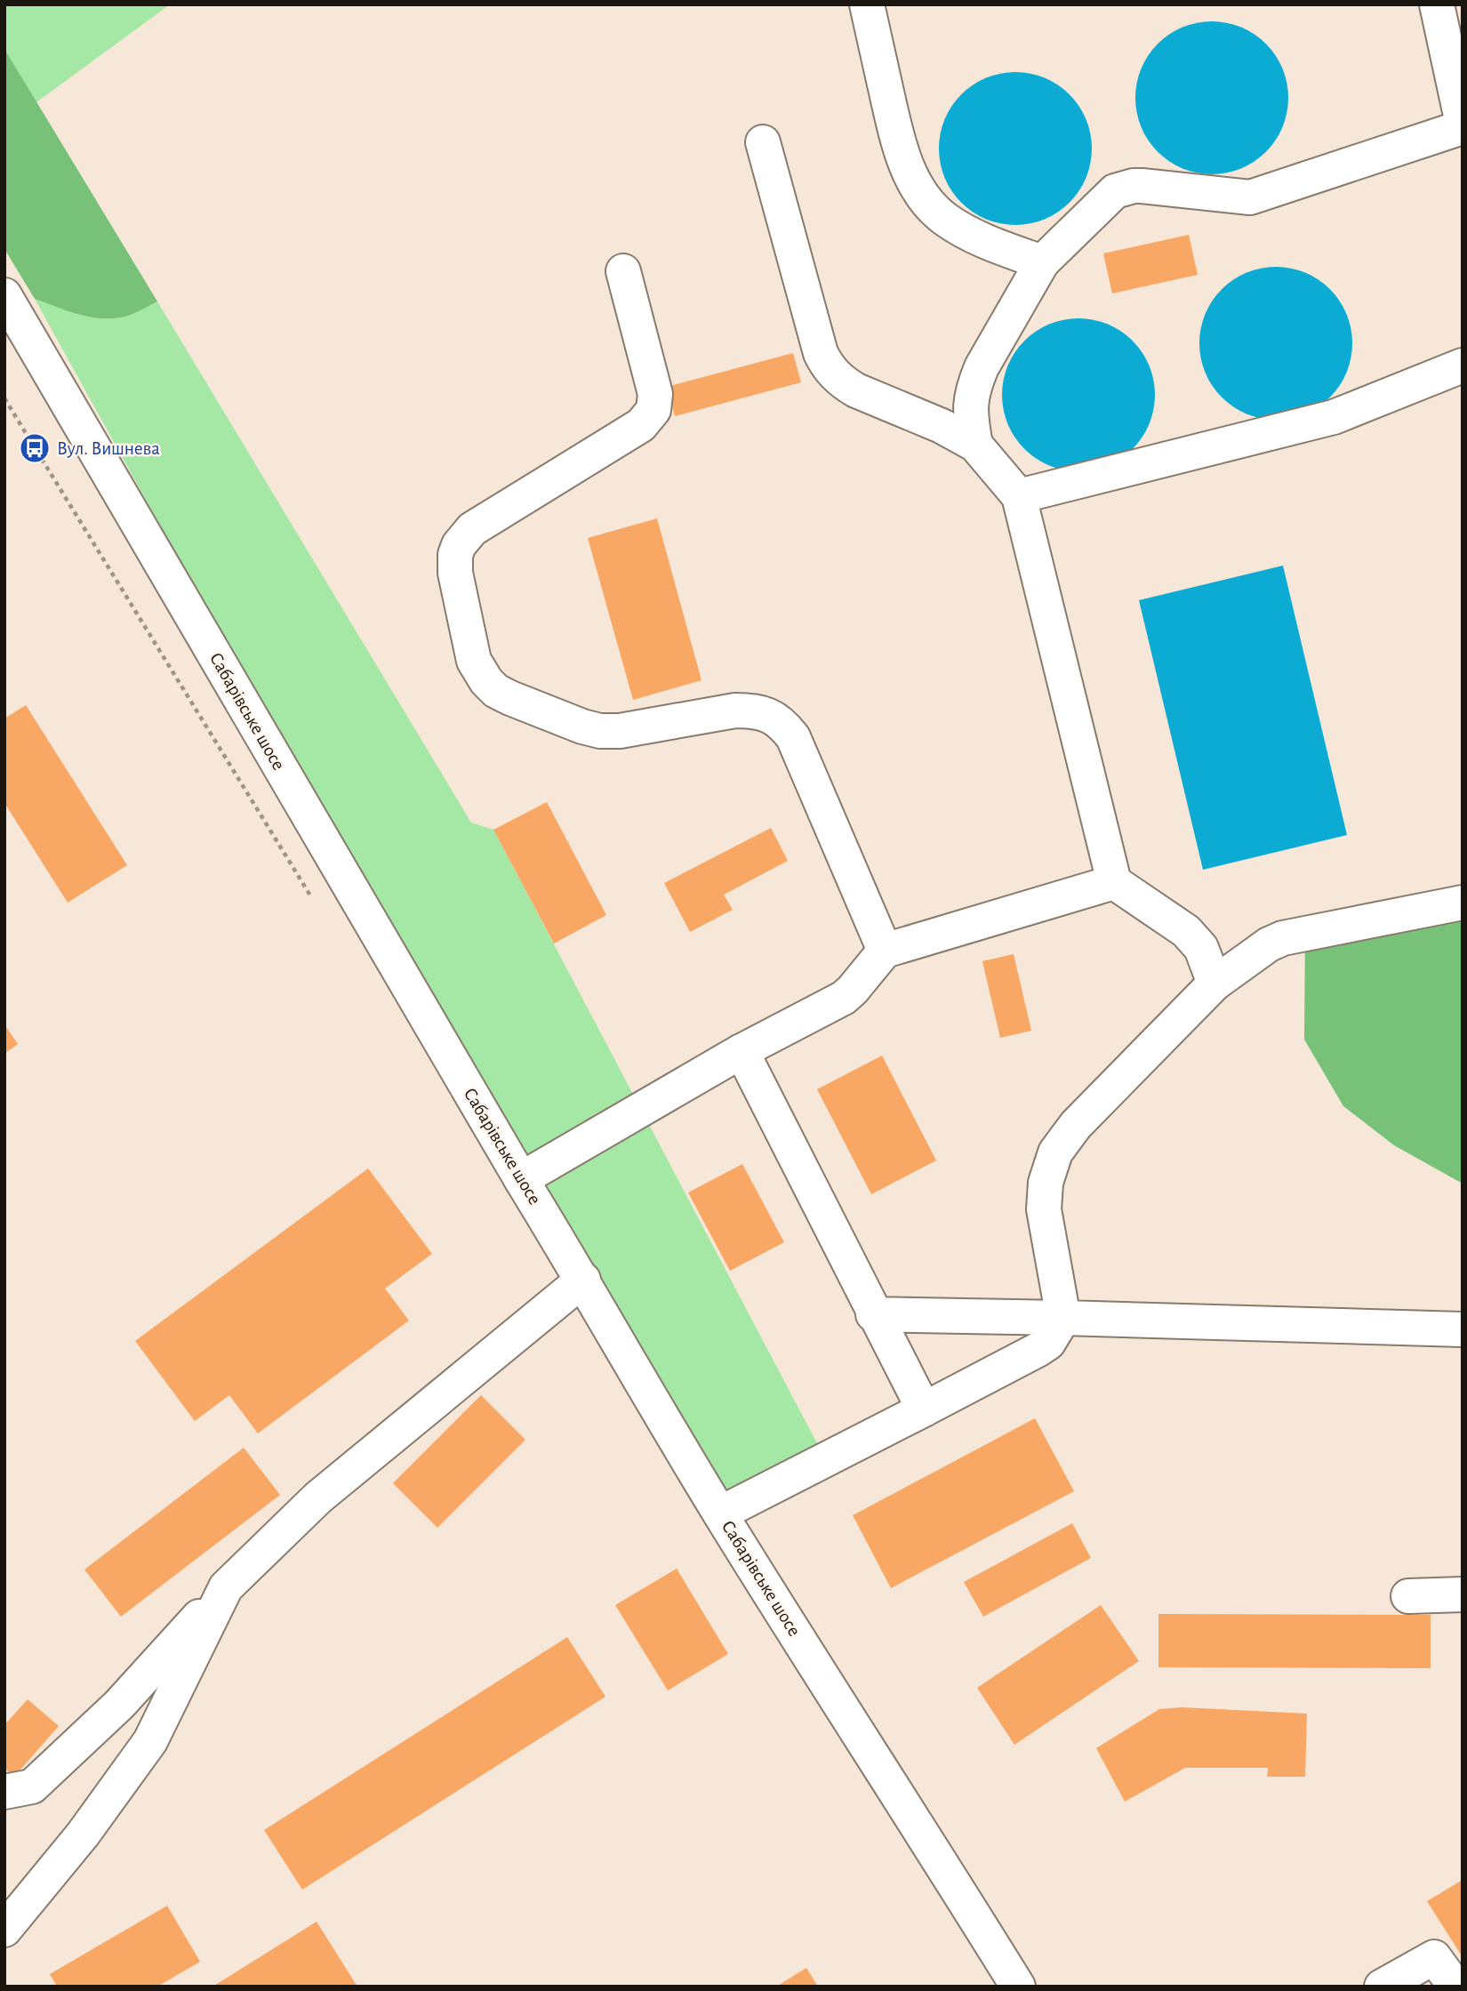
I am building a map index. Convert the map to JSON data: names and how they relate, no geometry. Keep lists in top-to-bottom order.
{
  "streets": {
    "street": ["Сабарівське шосе"]
  },
  "places": {
    "bus stop": ["Вул. Вишнева"]
  }
}
